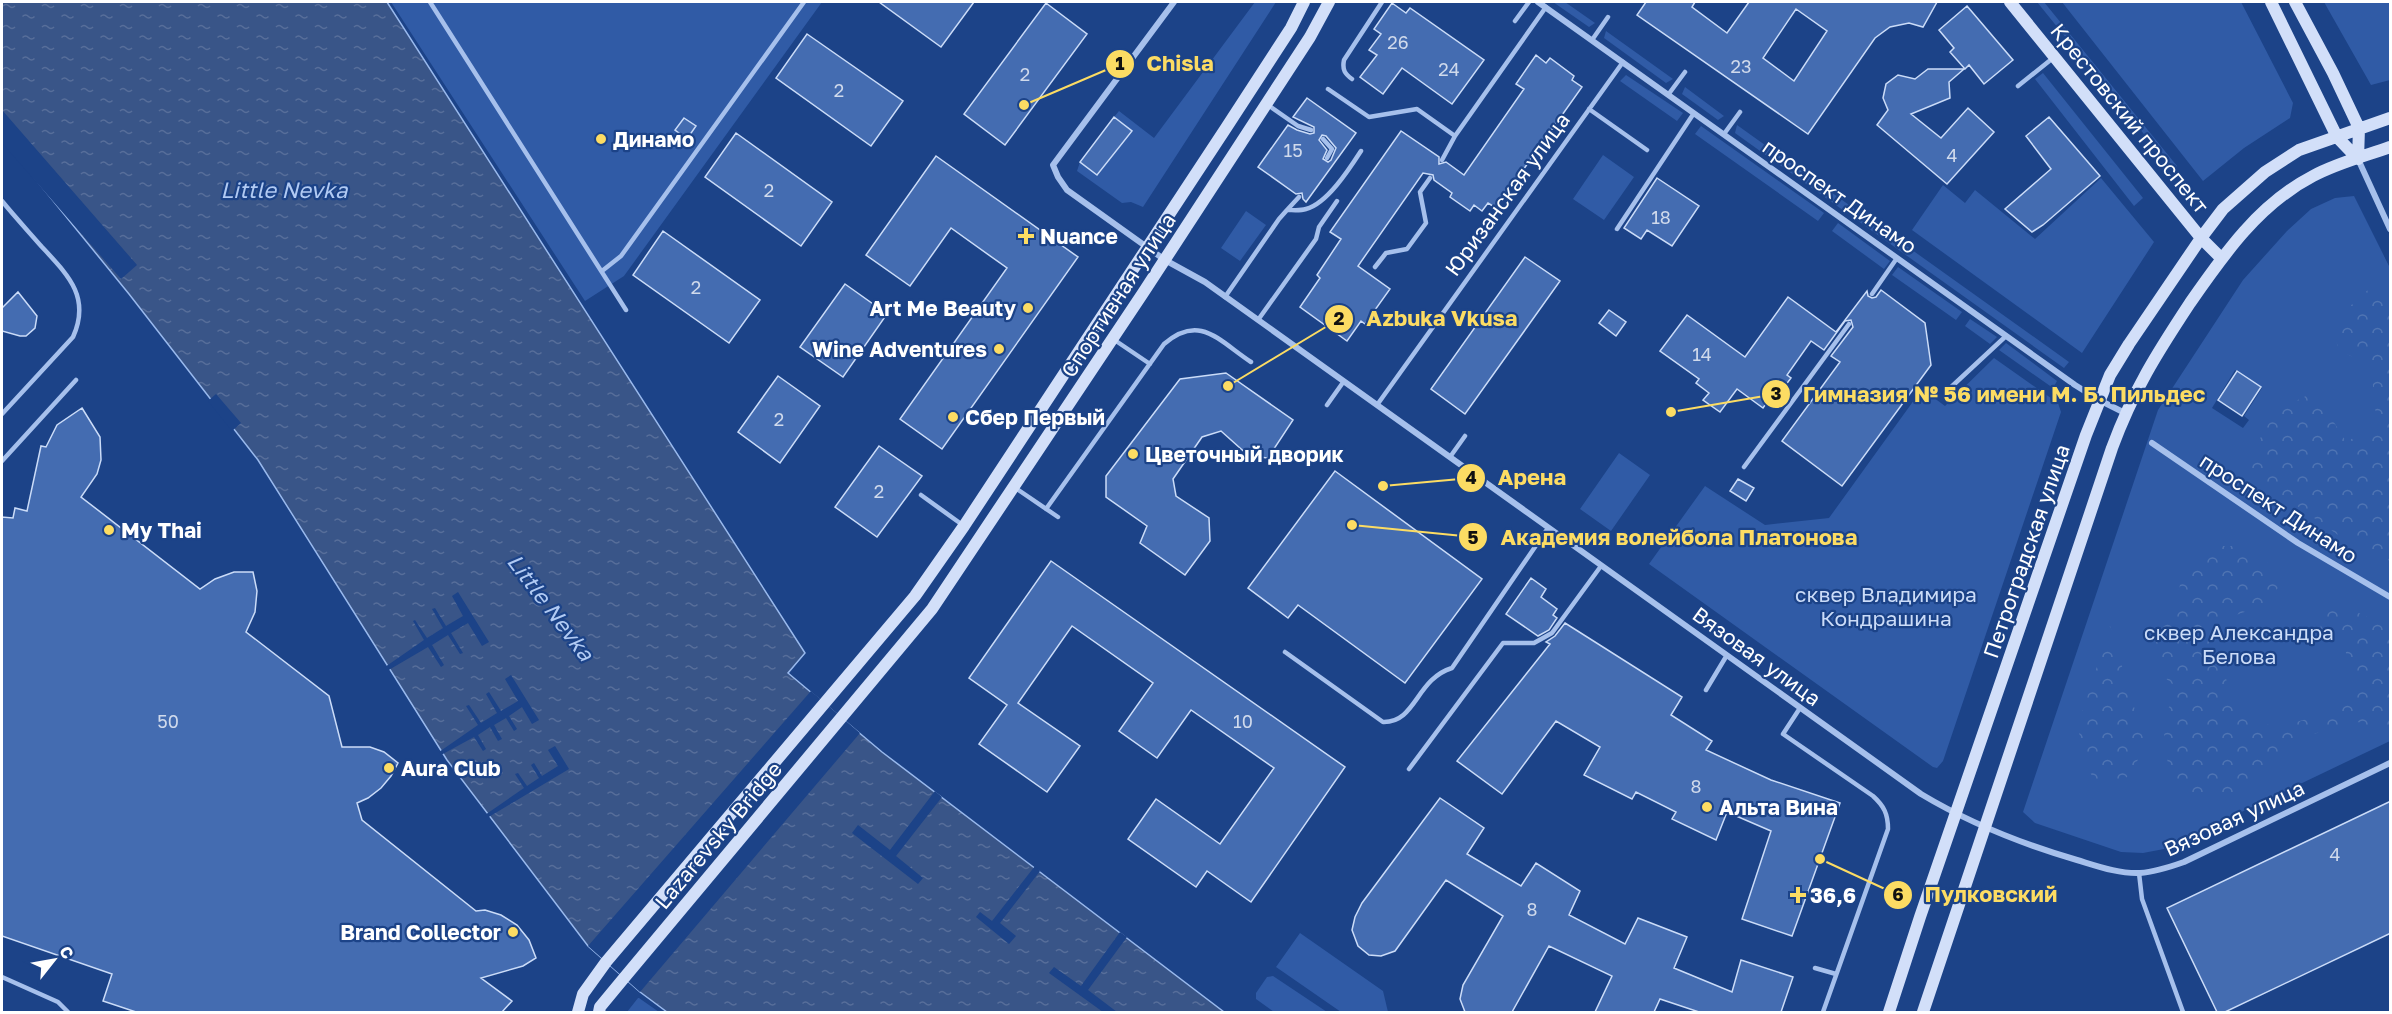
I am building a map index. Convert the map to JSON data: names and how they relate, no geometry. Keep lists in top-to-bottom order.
{
  "streets": {
    "street": [
      "Крестовский проспект",
      "проспект Динамо",
      "Спортивная улица",
      "Петроградская улица",
      "Вязовая улица",
      "Lazarevsky Bridge"
    ],
    "lane": ["Юризанская улица"]
  },
  "crossings": [
    ["Крестовский проспект", "Петроградская улица"],
    ["Юризанская улица", "проспект Динамо"],
    ["Юризанская улица", "Вязовая улица"],
    ["проспект Динамо", "Петроградская улица"],
    ["Спортивная улица", "Вязовая улица"],
    ["Спортивная улица", "Lazarevsky Bridge"],
    ["Петроградская улица", "Вязовая улица"]
  ],
  "water": ["Little Nevka"],
  "parks": ["сквер Владимира Кондрашина", "сквер Александра Белова"],
  "places": {
    "other": [
      "Chisla",
      "Динамо",
      "Art Me Beauty",
      "Wine Adventures",
      "Azbuka Vkusa",
      "Гимназия № 56 имени М. Б. Пильдес",
      "Сбер Первый",
      "Цветочный дворик",
      "Арена",
      "Академия волейбола Платонова",
      "My Thai",
      "Aura Club",
      "Альта Вина",
      "Пулковский",
      "Brand Collector"
    ],
    "health": ["Nuance", "36,6"]
  },
  "house_numbers": [
    "26",
    "23",
    "24",
    "2",
    "2",
    "15",
    "4",
    "2",
    "18",
    "2",
    "14",
    "2",
    "2",
    "50",
    "10",
    "8",
    "4",
    "8"
  ],
  "north": "top right"
}
